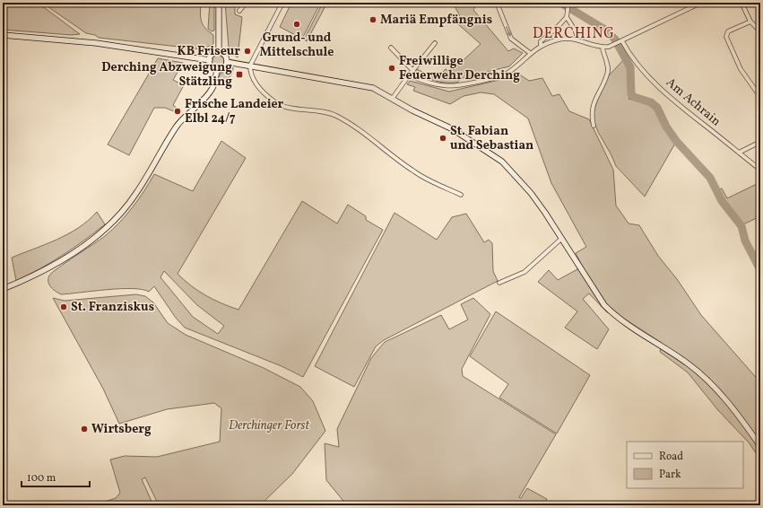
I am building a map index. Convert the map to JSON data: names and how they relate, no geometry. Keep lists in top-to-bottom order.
{
  "streets": {
    "street": ["Am Achrain"]
  },
  "districts": ["DERCHING"],
  "parks": ["Derchinger Forst"],
  "places": {
    "other": [
      "Mariä Empfängnis",
      "Grund- und Mittelschule",
      "KB Friseur",
      "Freiwillige Feuerwehr Derching",
      "Frische Landeier Elbl 24/7",
      "St. Fabian und Sebastian",
      "St. Franziskus",
      "Wirtsberg"
    ],
    "transit": ["Derching Abzweigung Stätzling"]
  },
  "legend": ["Road", "Park"],
  "scale_bar": "100 m"
}
